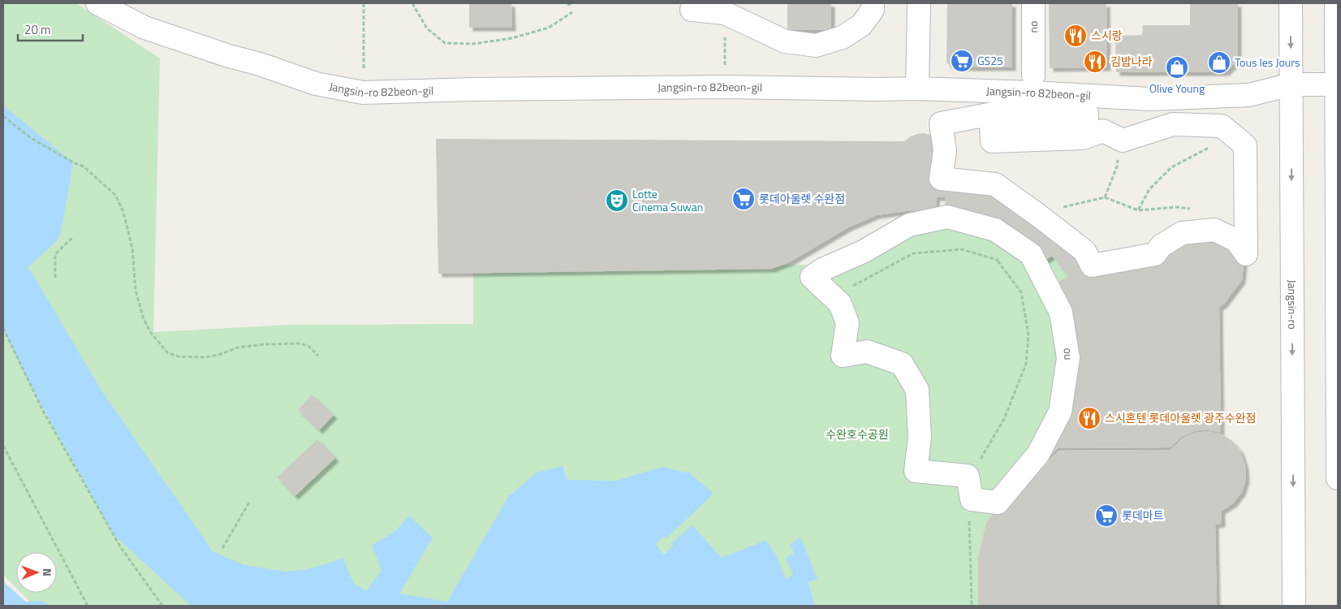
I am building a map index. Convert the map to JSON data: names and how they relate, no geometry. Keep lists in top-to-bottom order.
{
  "streets": {
    "street": ["no", "Jangsin-ro 82beon-gil", "Jangsin-ro"]
  },
  "crossings": [
    ["Jangsin-ro 82beon-gil", "Jangsin-ro"]
  ],
  "parks": ["수완호수공원"],
  "places": {
    "restaurant": ["스시랑", "김밥나라", "스시혼텐 롯데아울렛 광주수완점"],
    "supermarket": ["GS25", "롯데아울렛 수완점", "롯데마트"],
    "shop": ["Tous les Jours", "Olive Young"],
    "theatre": ["Lotte Cinema Suwan"]
  },
  "scale_bar": "20 m",
  "north": "right"
}
